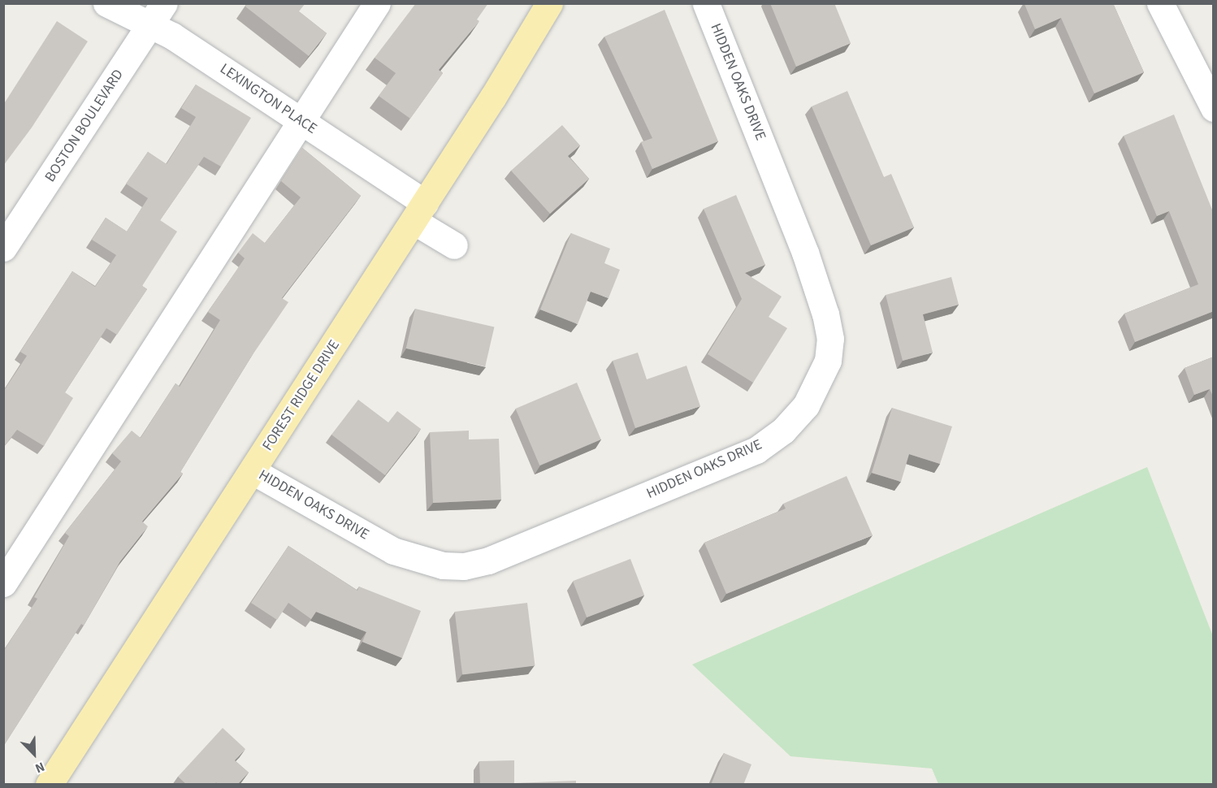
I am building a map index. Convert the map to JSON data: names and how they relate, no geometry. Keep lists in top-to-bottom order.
{
  "streets": {
    "main road": ["FOREST RIDGE DRIVE"],
    "street": ["HIDDEN OAKS DRIVE", "LEXINGTON PLACE", "BOSTON BOULEVARD"]
  },
  "crossings": [
    ["HIDDEN OAKS DRIVE", "FOREST RIDGE DRIVE"],
    ["LEXINGTON PLACE", "BOSTON BOULEVARD"],
    ["LEXINGTON PLACE", "FOREST RIDGE DRIVE"]
  ],
  "north": "bottom right"
}
